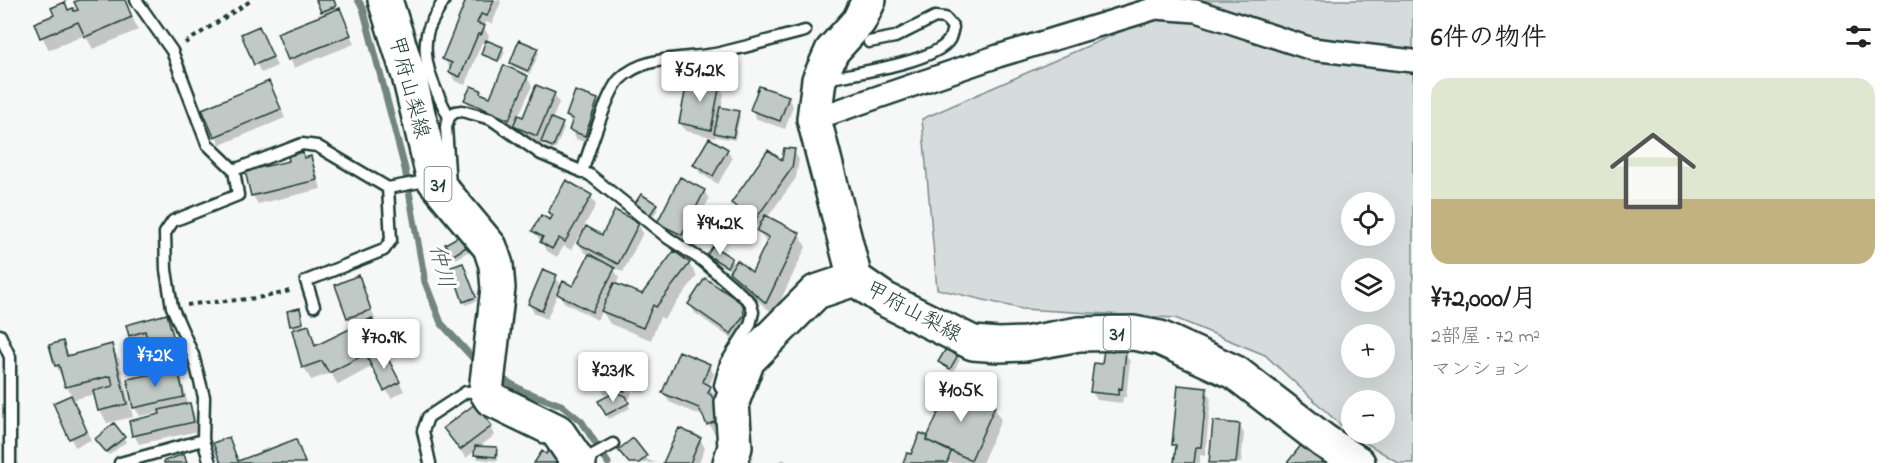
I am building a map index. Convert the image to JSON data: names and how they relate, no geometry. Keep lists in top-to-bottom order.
{
  "streets": {
    "main road": ["甲府山梨線", "31"]
  },
  "water": ["仲川"],
  "page": {
    "heading": "6件の物件",
    "price": [
      "¥51.2K",
      "¥94.2K",
      "¥70.9K",
      "¥72K",
      "¥231K",
      "¥105K"
    ],
    "list": [
      {
        "name": "¥72,000/月",
        "note": "2部屋 · 72 m² · マンション"
      }
    ],
    "map_buttons": ["+", "−"]
  }
}
